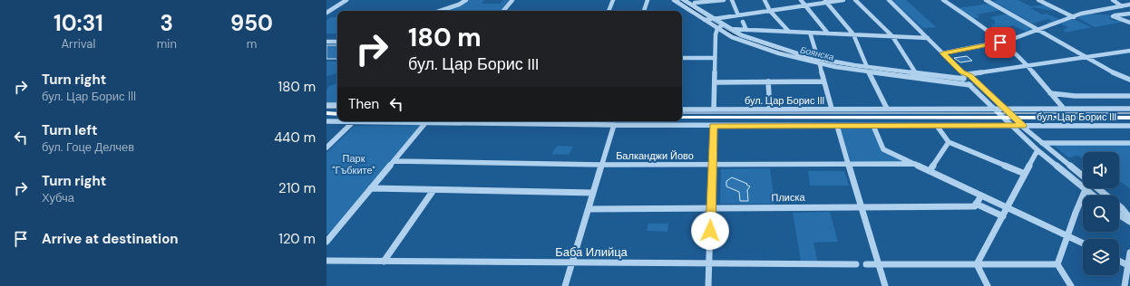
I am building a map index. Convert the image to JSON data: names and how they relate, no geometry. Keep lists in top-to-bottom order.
{
  "streets": {
    "main road": ["бул. Цар Борис III"],
    "street": ["Балканджи Йово", "Плиска", "Баба Илийца"]
  },
  "water": ["Боянска"],
  "parks": ["Парк \"Гъбките\""],
  "page": {
    "eta": [
      "10:31",
      "Arrival",
      "3",
      "min",
      "950",
      "m"
    ],
    "turn": ["180 m", "бул. Цар Борис III"],
    "list": [
      {
        "name": "Turn right",
        "note": "бул. Цар Борис III",
        "value": "180 m"
      },
      {
        "name": "Turn left",
        "note": "бул. Гоце Делчев",
        "value": "440 m"
      },
      {
        "name": "Turn right",
        "note": "Хубча",
        "value": "210 m"
      },
      {
        "name": "Arrive at destination",
        "value": "120 m"
      }
    ],
    "then": "Then"
  }
}
